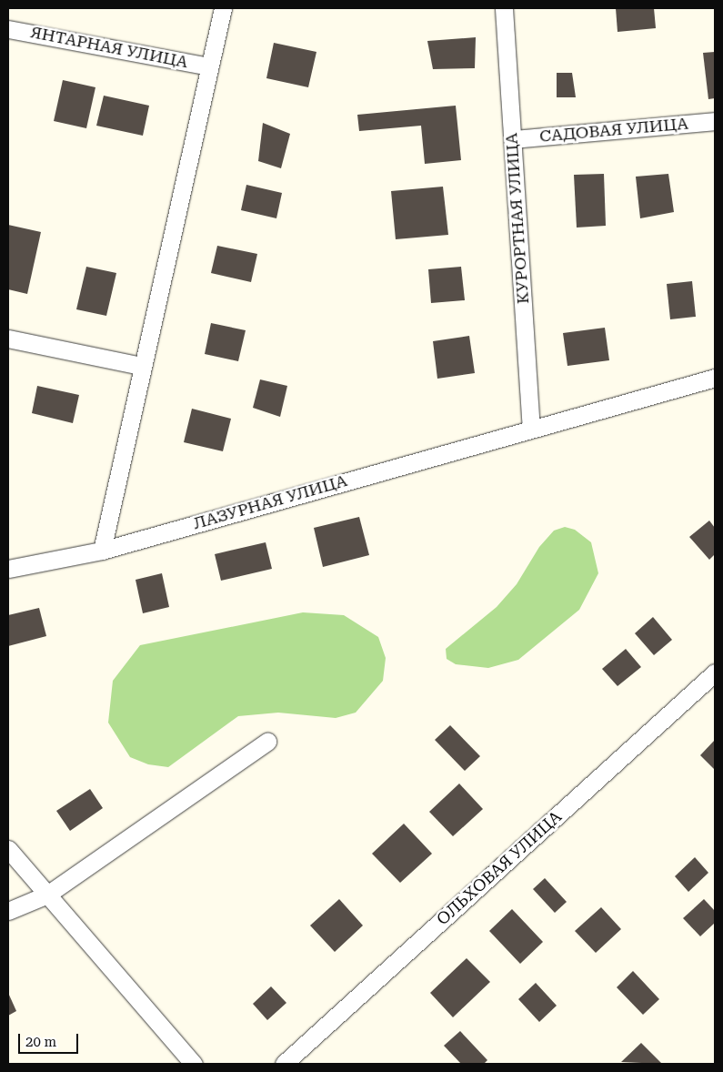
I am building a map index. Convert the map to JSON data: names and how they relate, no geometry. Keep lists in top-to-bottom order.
{
  "streets": {
    "street": [
      "ЯНТАРНАЯ УЛИЦА",
      "САДОВАЯ УЛИЦА",
      "КУРОРТНАЯ УЛИЦА",
      "ЛАЗУРНАЯ УЛИЦА",
      "ОЛЬХОВАЯ УЛИЦА"
    ]
  },
  "crossings": [
    ["САДОВАЯ УЛИЦА", "КУРОРТНАЯ УЛИЦА"],
    ["КУРОРТНАЯ УЛИЦА", "ЛАЗУРНАЯ УЛИЦА"]
  ],
  "scale_bar": "20 m"
}
